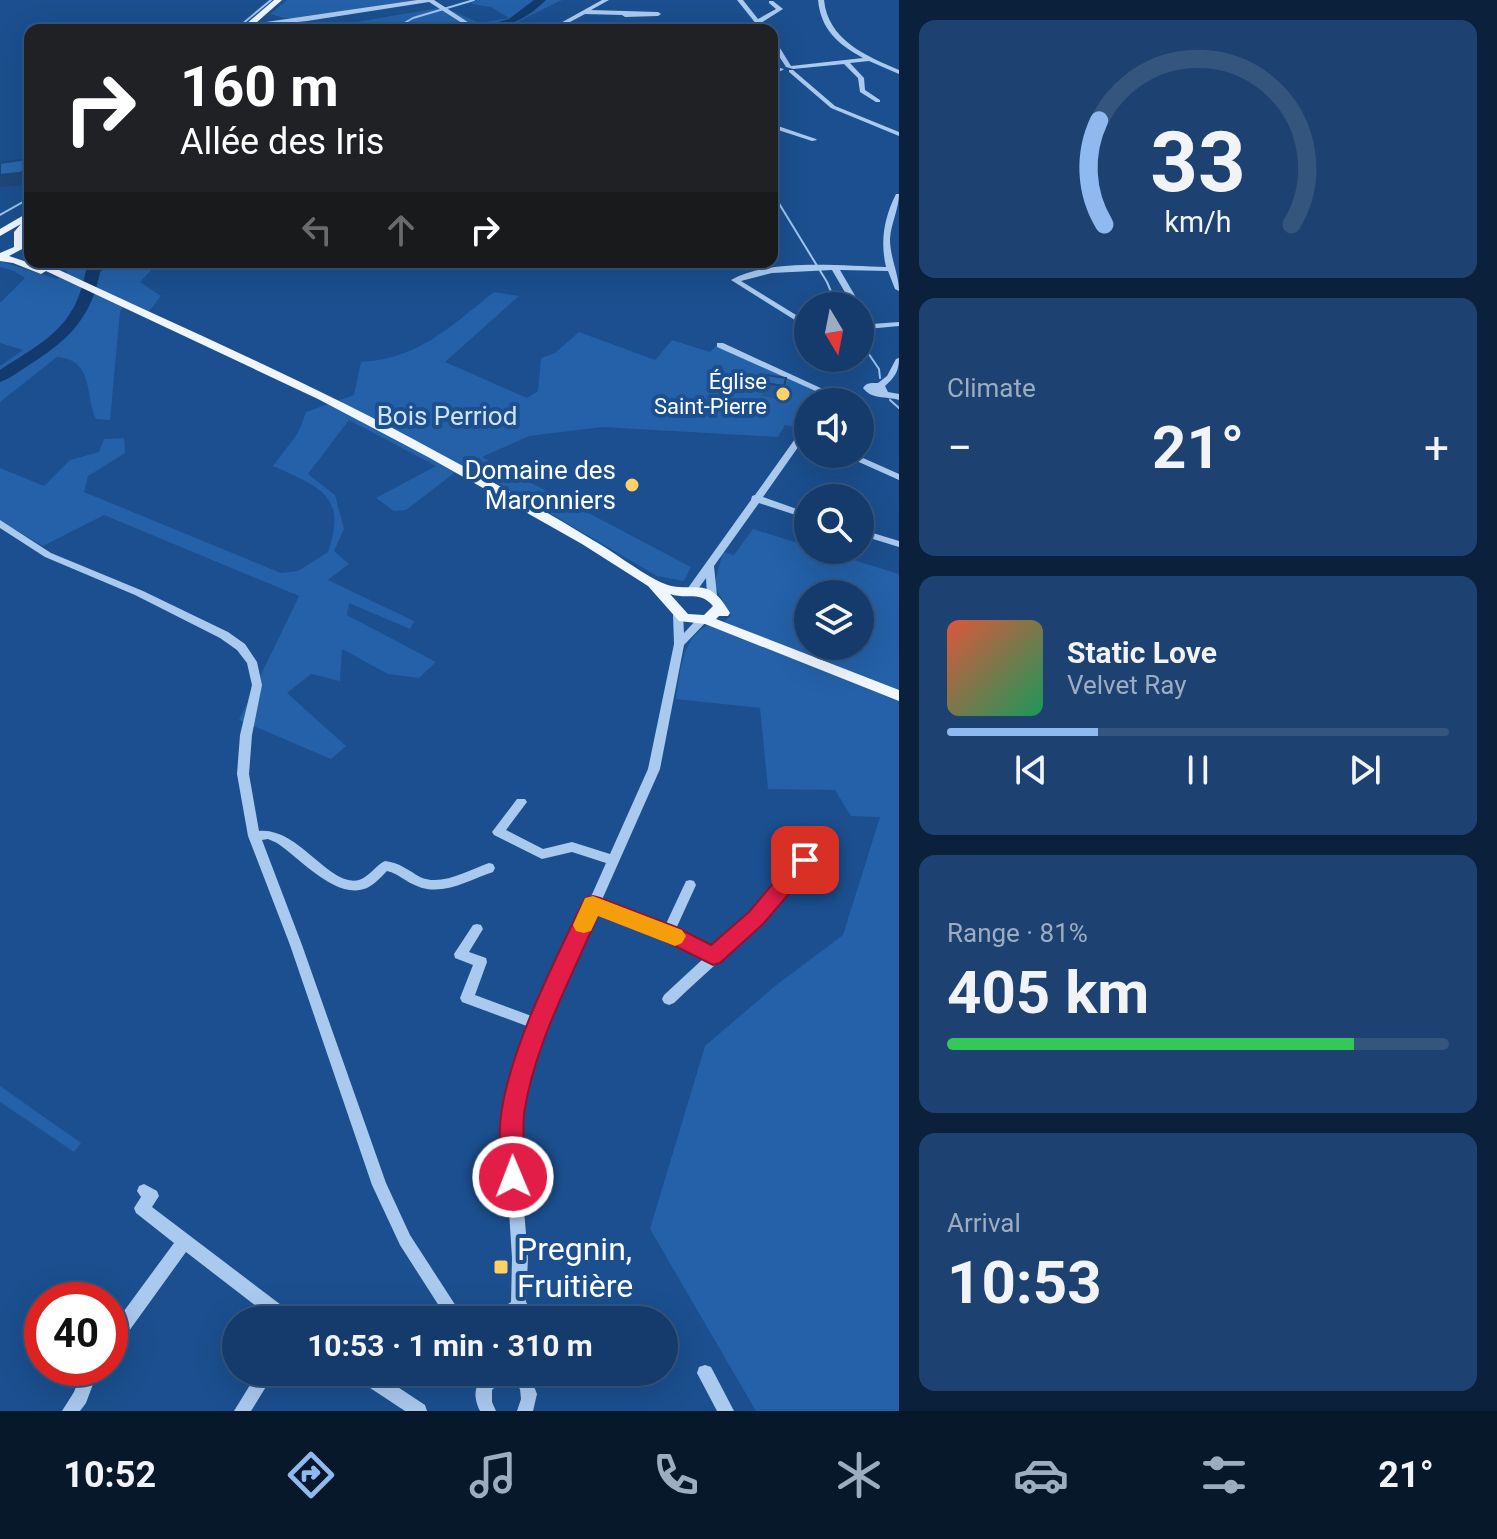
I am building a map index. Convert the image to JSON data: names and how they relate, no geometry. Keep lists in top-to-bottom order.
{
  "parks": ["Bois Perriod"],
  "places": {
    "other": ["Église Saint-Pierre", "Domaine des Maronniers"],
    "transit": ["Pregnin, Fruitière"]
  },
  "north": "bottom",
  "page": {
    "turn": ["160 m", "Allée des Iris"],
    "tile": [
      "Climate",
      ["Range · 81%", "405 km"],
      ["Arrival", "10:53"]
    ],
    "heat": ["−", "21°", "+"],
    "song": ["Static Love", "Velvet Ray"],
    "limit": "40",
    "trip": "10:53 · 1 min · 310 m",
    "tabs": ["10:52", "21°"],
    "gauge": ["33", "km/h"]
  }
}
